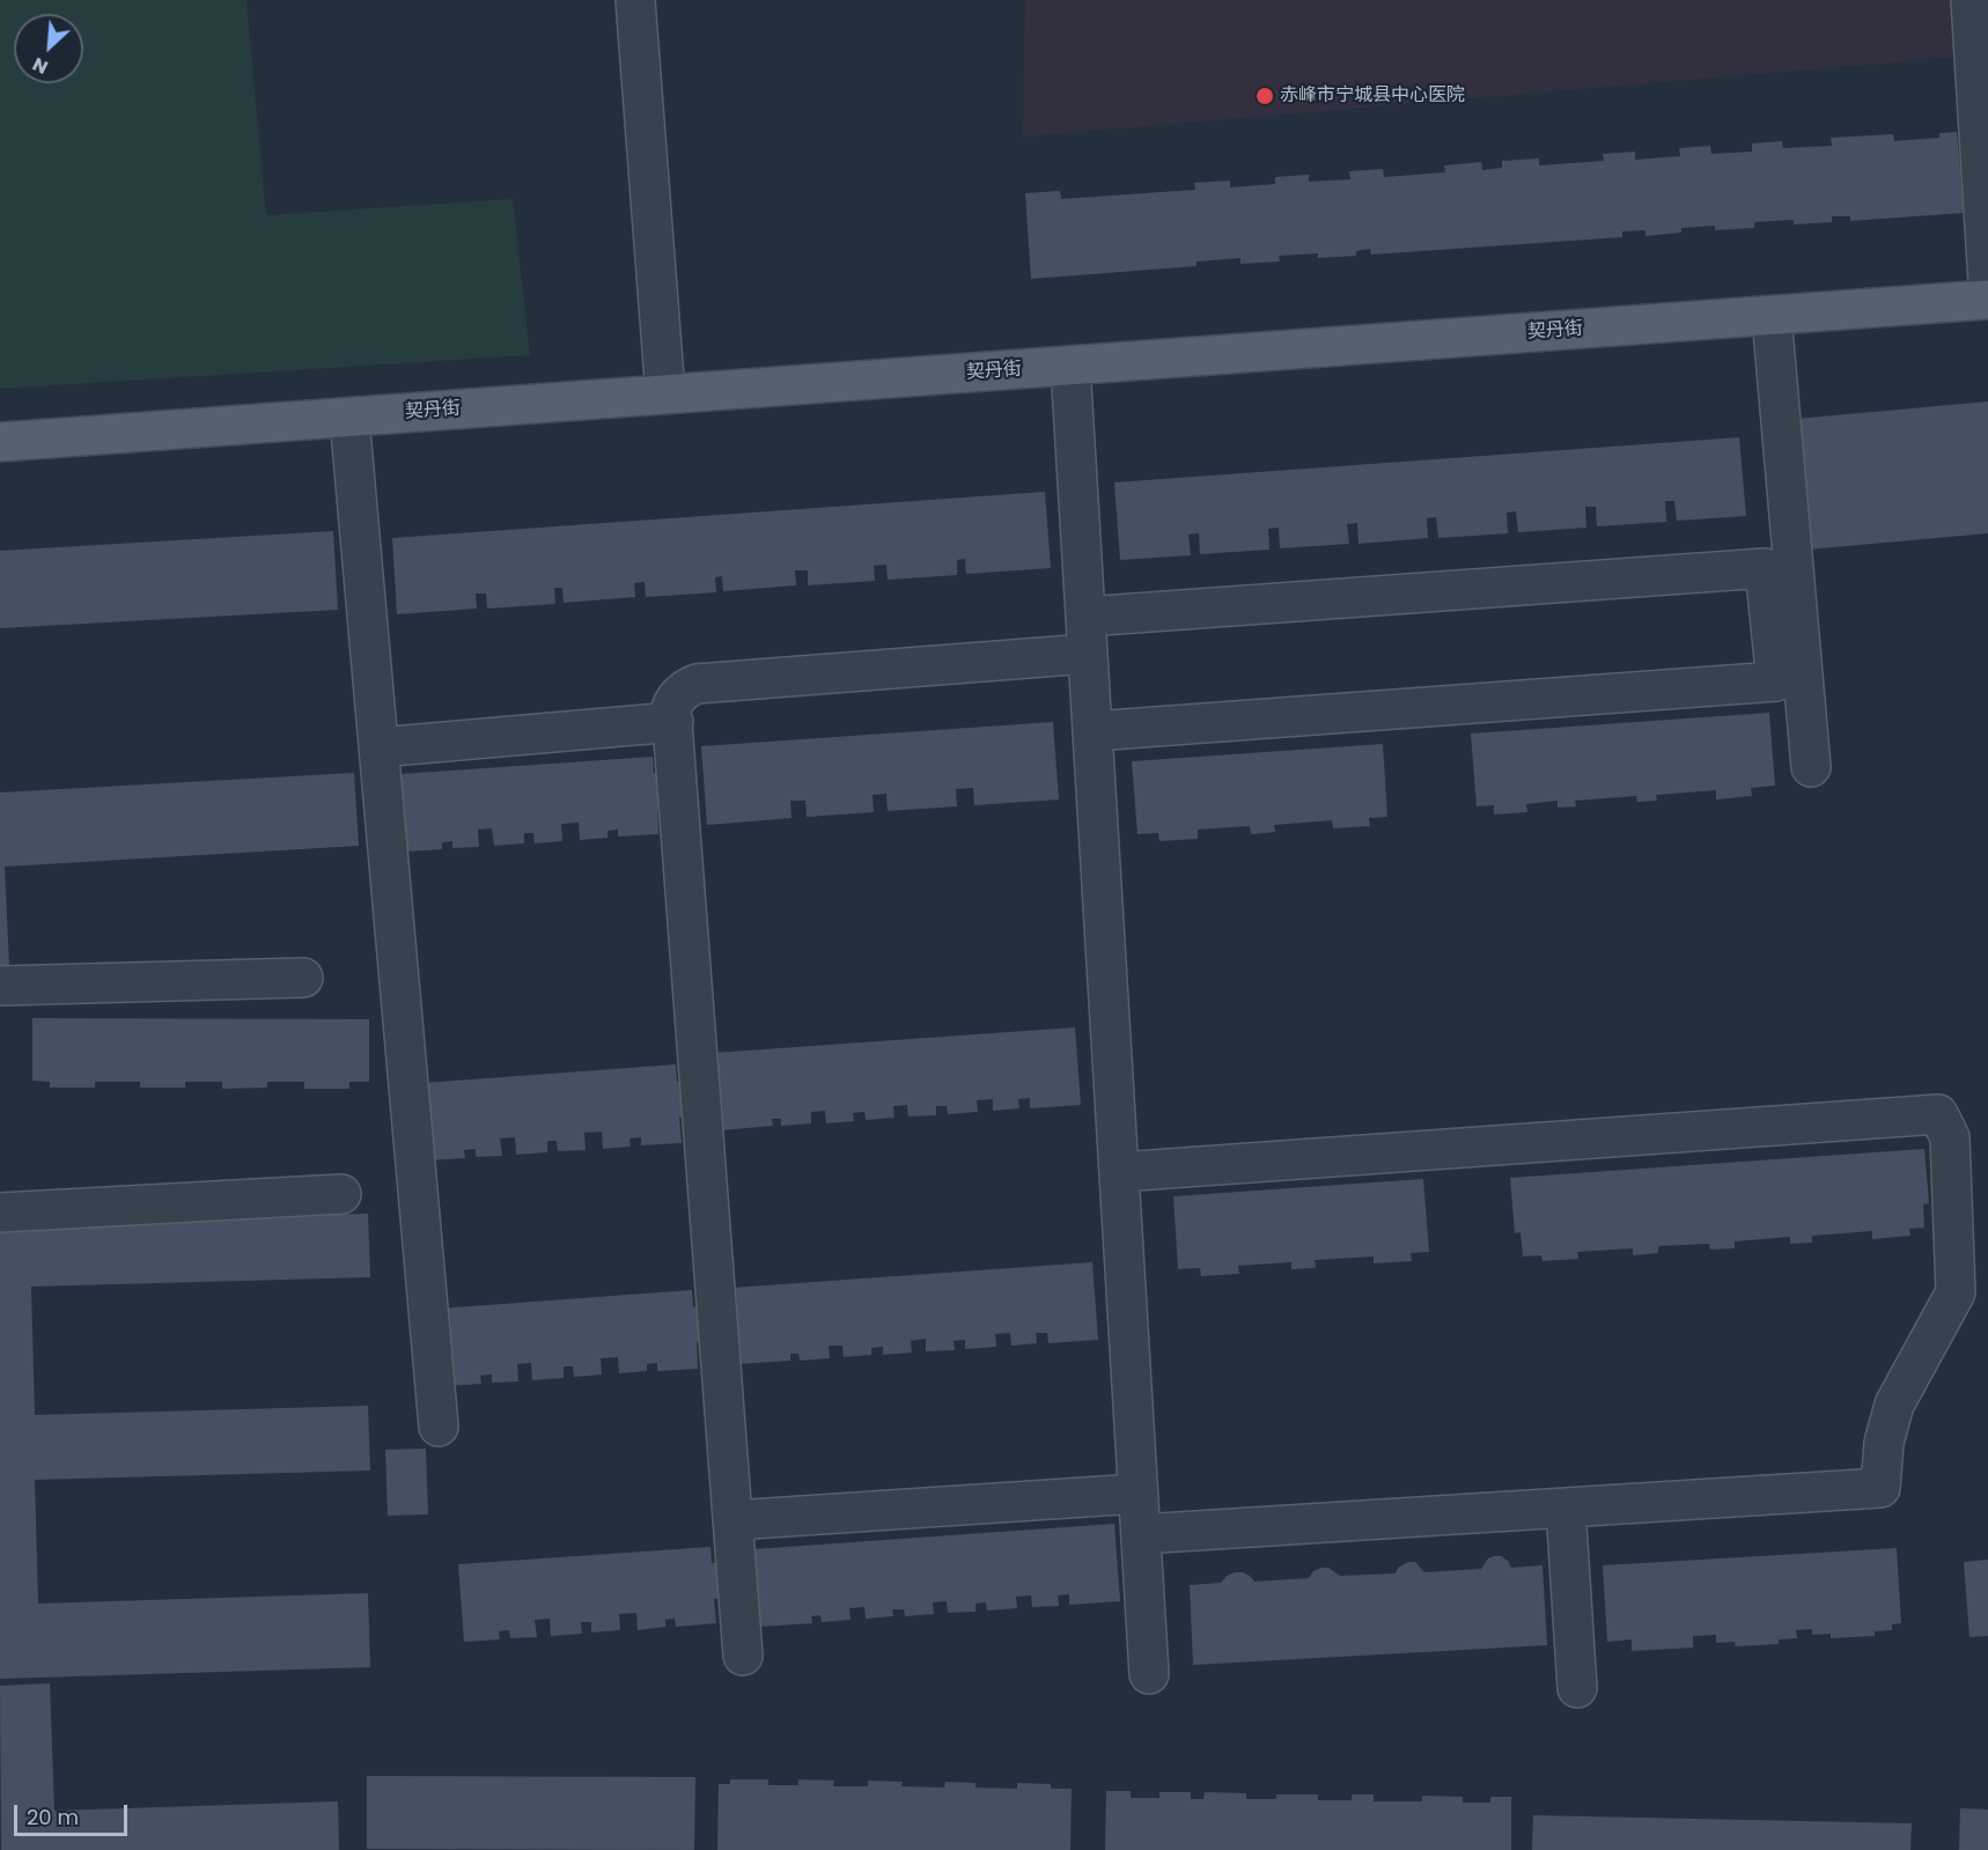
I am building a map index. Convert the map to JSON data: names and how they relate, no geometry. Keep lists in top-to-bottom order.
{
  "streets": {
    "main road": ["契丹街"]
  },
  "places": ["赤峰市宁城县中心医院"],
  "scale_bar": "20 m",
  "north": "bottom left"
}
